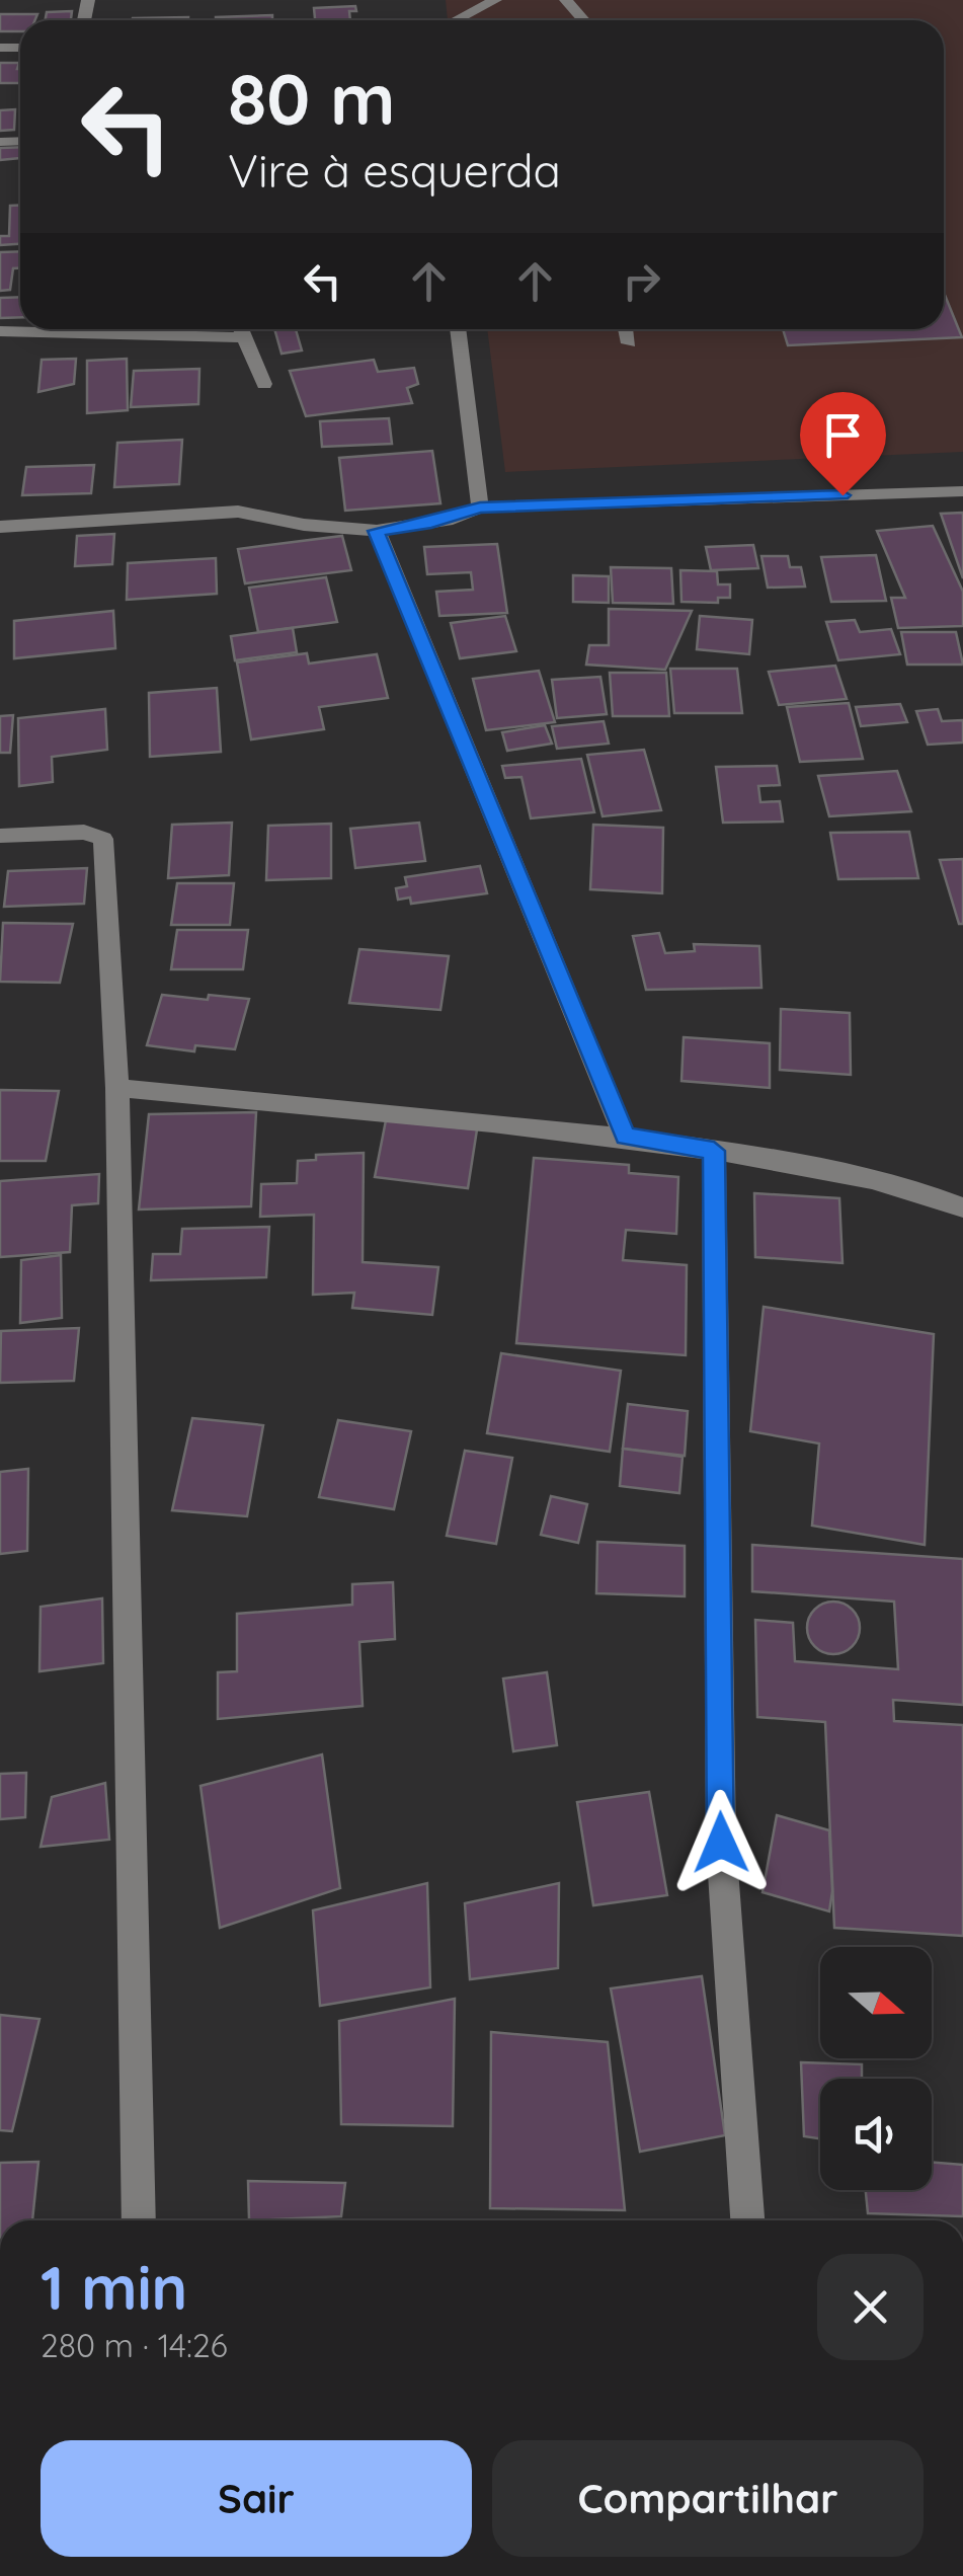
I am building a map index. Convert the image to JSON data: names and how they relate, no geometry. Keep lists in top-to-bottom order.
{
  "north": "right",
  "page": {
    "turn": ["80 m", "Vire à esquerda"],
    "heading": ["1 min", "280 m · 14:26"],
    "buttons": ["Sair", "Compartilhar"]
  }
}
